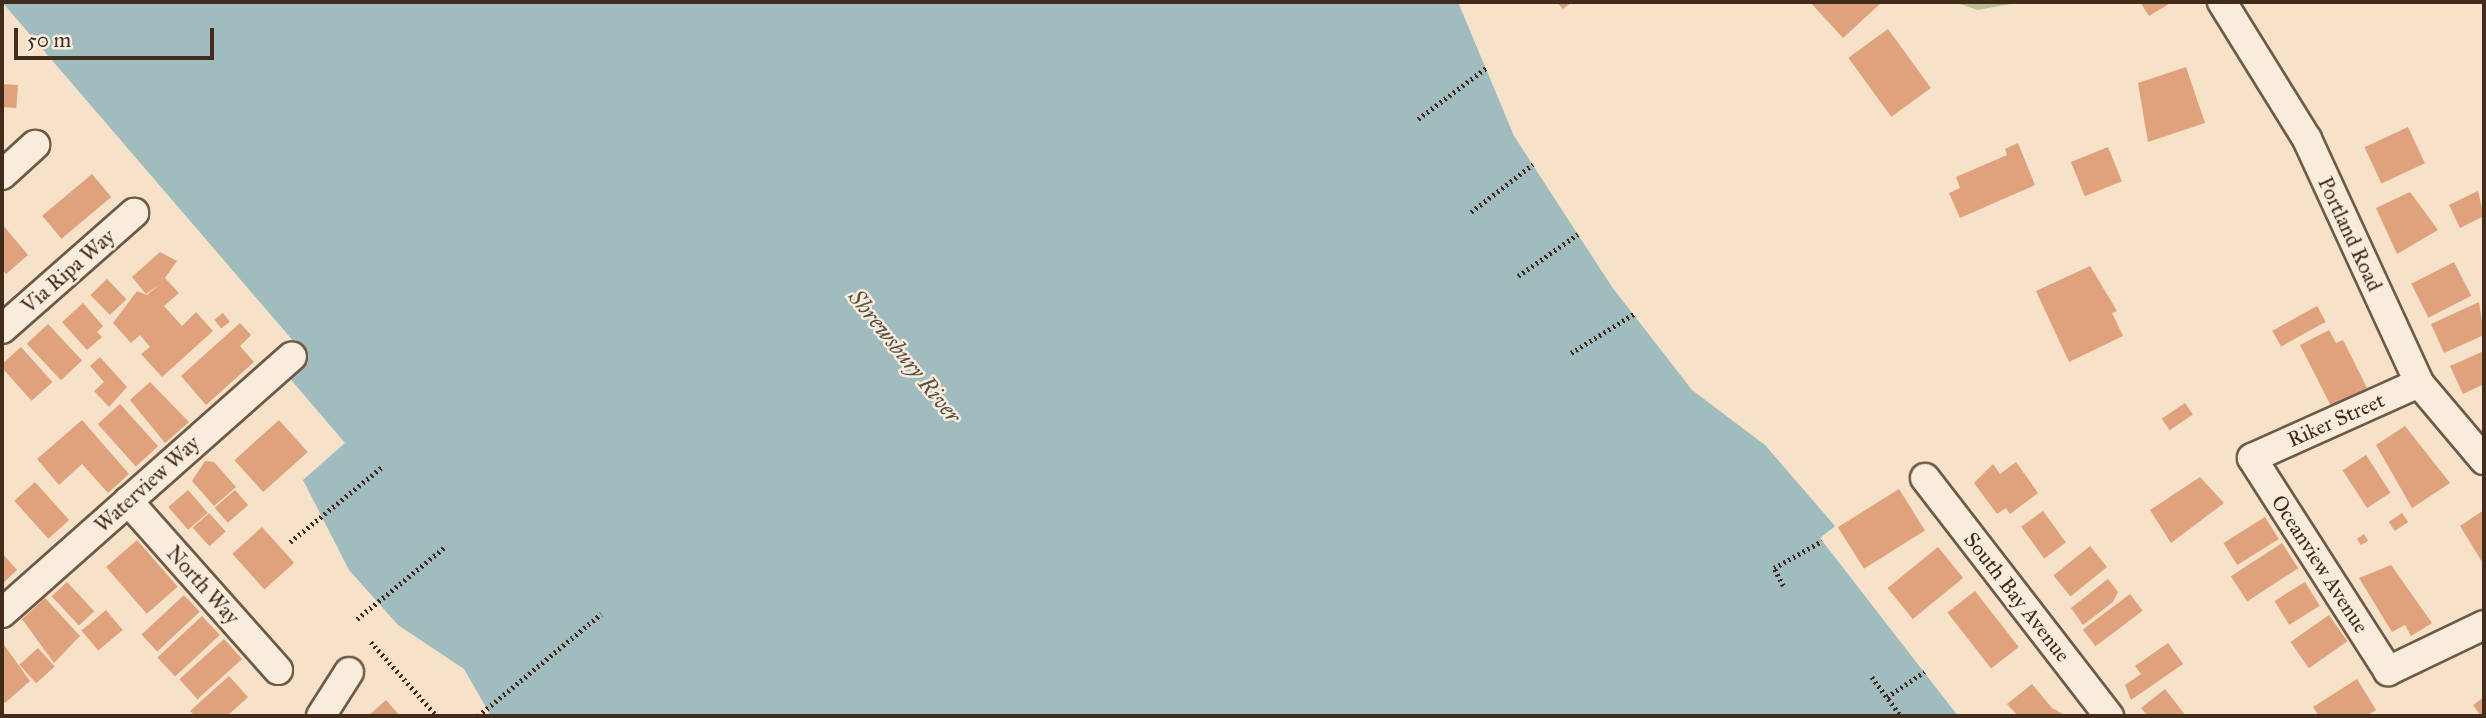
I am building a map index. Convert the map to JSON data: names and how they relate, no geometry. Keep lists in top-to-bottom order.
{
  "streets": {
    "street": [
      "Portland Road",
      "Via Ripa Way",
      "Riker Street",
      "Waterview Way",
      "Oceanview Avenue",
      "North Way",
      "South Bay Avenue"
    ]
  },
  "crossings": [
    ["Portland Road", "Riker Street"],
    ["Riker Street", "Oceanview Avenue"],
    ["Waterview Way", "North Way"]
  ],
  "water": ["Shrewsbury River"],
  "scale_bar": "50 m"
}
